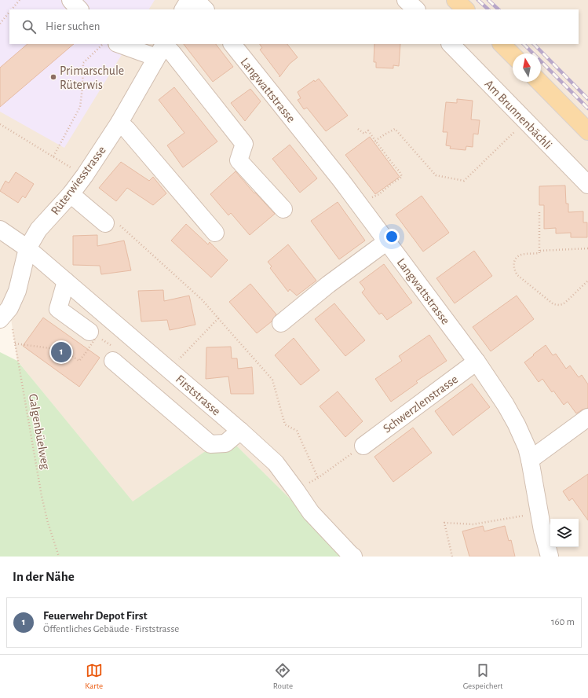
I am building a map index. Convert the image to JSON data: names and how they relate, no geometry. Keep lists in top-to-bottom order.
{
  "streets": {
    "street": [
      "Langwattstrasse",
      "Am Brunnenbächli",
      "Rüterwiesstrasse",
      "Firststrasse",
      "Schwerzlenstrasse"
    ],
    "path": ["Galgenbüelweg"]
  },
  "crossings": [
    ["Langwattstrasse", "Schwerzlenstrasse"],
    ["Rüterwiesstrasse", "Firststrasse"],
    ["Rüterwiesstrasse", "Galgenbüelweg"]
  ],
  "places": ["Primarschule Rüterwis"],
  "north": "top",
  "page": {
    "search": "Hier suchen",
    "pins": "1",
    "heading": "In der Nähe",
    "list": [
      {
        "mark": "1",
        "name": "Feuerwehr Depot First",
        "note": "Öffentliches Gebäude · Firststrasse",
        "value": "160 m"
      }
    ],
    "nav": ["Karte", "Route", "Gespeichert"]
  }
}
